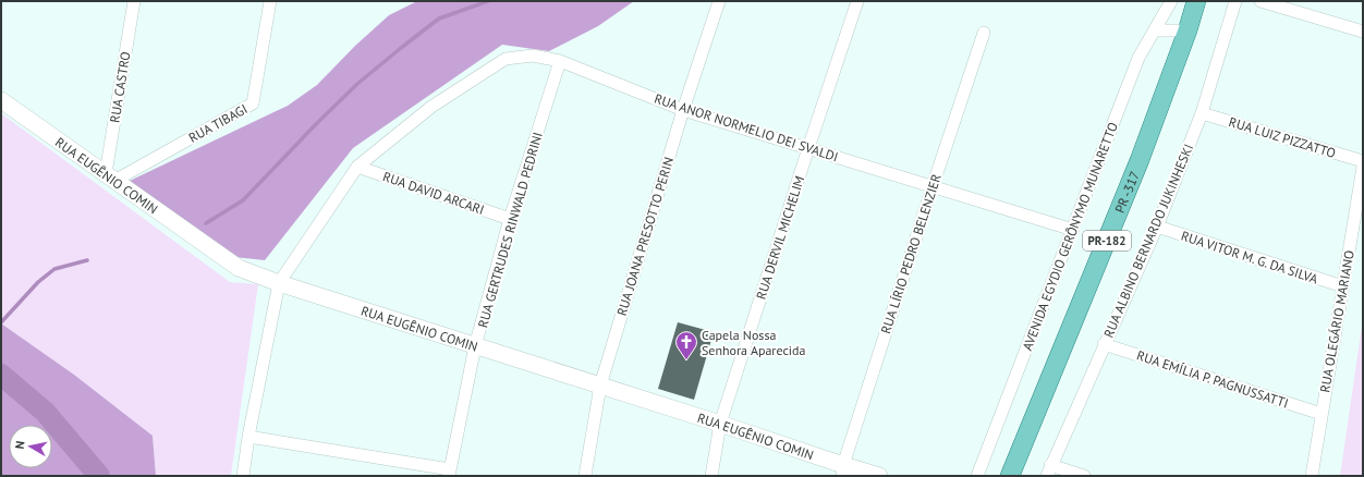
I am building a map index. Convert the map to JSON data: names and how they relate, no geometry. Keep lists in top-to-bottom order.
{
  "streets": {
    "main road": ["PR -317", "PR-182"],
    "street": [
      "RUA CASTRO",
      "RUA TIBAGI",
      "RUA ANOR NORMELIO DEI SVALDI",
      "RUA LUIZ PIZZATTO",
      "RUA EUGÊNIO COMIN",
      "RUA DAVID ARCARI",
      "RUA GERTRUDES RINWALD PEDRINI",
      "RUA JOANA PRESOTTO PERIN",
      "AVENIDA EGYDIO GERÔNYMO MUNARETTO",
      "RUA DERVIL MICHELIM",
      "RUA ALBINO BERNARDO JUKINHESKI",
      "RUA LÍRIO PEDRO BELENZIER",
      "RUA VITOR M. G. DA SILVA",
      "RUA OLEGÁRIO MARIANO",
      "RUA EMÍLIA P. PAGNUSSATTI"
    ]
  },
  "crossings": [
    ["RUA CASTRO", "RUA TIBAGI"],
    ["RUA CASTRO", "RUA EUGÊNIO COMIN"],
    ["RUA TIBAGI", "RUA EUGÊNIO COMIN"],
    ["RUA ANOR NORMELIO DEI SVALDI", "RUA EUGÊNIO COMIN"],
    ["RUA ANOR NORMELIO DEI SVALDI", "RUA DAVID ARCARI"],
    ["RUA ANOR NORMELIO DEI SVALDI", "RUA GERTRUDES RINWALD PEDRINI"],
    ["RUA ANOR NORMELIO DEI SVALDI", "RUA JOANA PRESOTTO PERIN"],
    ["RUA ANOR NORMELIO DEI SVALDI", "AVENIDA EGYDIO GERÔNYMO MUNARETTO"],
    ["RUA ANOR NORMELIO DEI SVALDI", "RUA DERVIL MICHELIM"],
    ["RUA ANOR NORMELIO DEI SVALDI", "RUA LÍRIO PEDRO BELENZIER"],
    ["RUA LUIZ PIZZATTO", "RUA ALBINO BERNARDO JUKINHESKI"],
    ["RUA EUGÊNIO COMIN", "RUA GERTRUDES RINWALD PEDRINI"],
    ["RUA EUGÊNIO COMIN", "RUA JOANA PRESOTTO PERIN"],
    ["RUA EUGÊNIO COMIN", "RUA DERVIL MICHELIM"],
    ["RUA EUGÊNIO COMIN", "RUA LÍRIO PEDRO BELENZIER"],
    ["RUA DAVID ARCARI", "RUA GERTRUDES RINWALD PEDRINI"],
    ["RUA ALBINO BERNARDO JUKINHESKI", "RUA VITOR M. G. DA SILVA"],
    ["RUA ALBINO BERNARDO JUKINHESKI", "RUA EMÍLIA P. PAGNUSSATTI"],
    ["RUA VITOR M. G. DA SILVA", "RUA OLEGÁRIO MARIANO"],
    ["RUA OLEGÁRIO MARIANO", "RUA EMÍLIA P. PAGNUSSATTI"]
  ],
  "places": {
    "church": ["Capela Nossa Senhora Aparecida"]
  },
  "north": "left"
}
